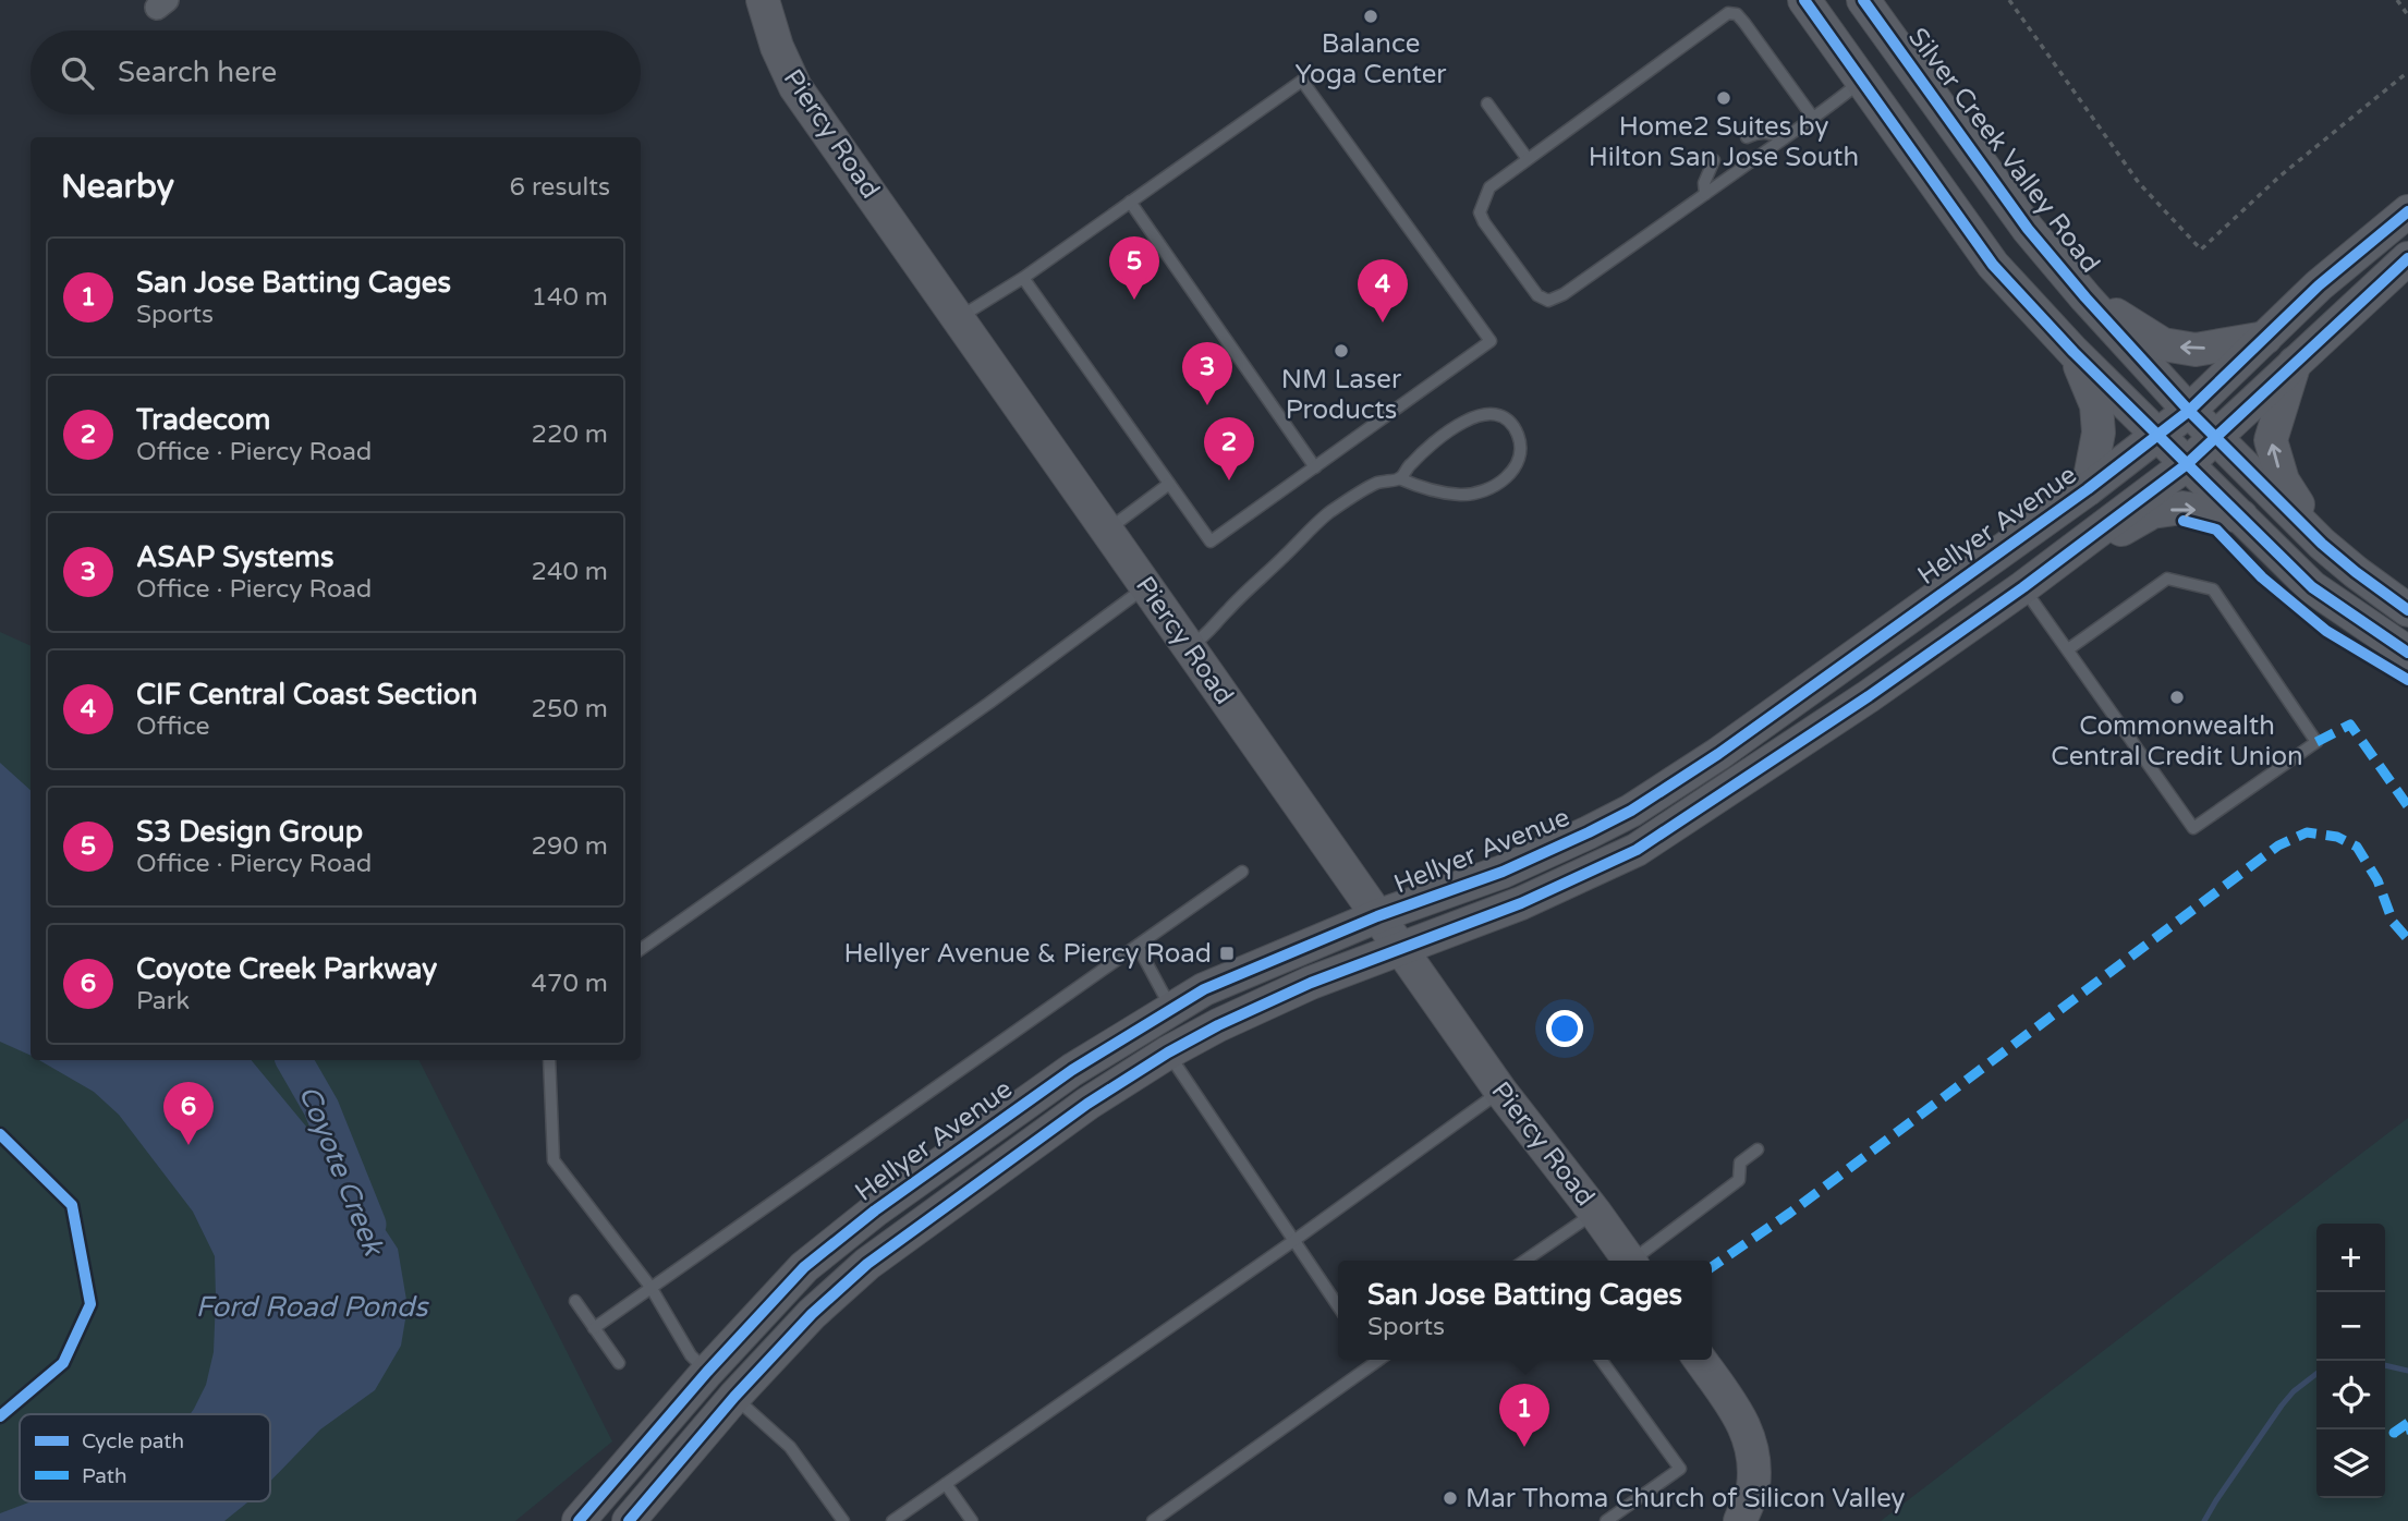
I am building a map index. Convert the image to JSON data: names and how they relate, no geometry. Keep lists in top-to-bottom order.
{
  "streets": {
    "main road": ["Piercy Road", "Silver Creek Valley Road", "Hellyer Avenue"]
  },
  "crossings": [
    ["Piercy Road", "Hellyer Avenue"],
    ["Silver Creek Valley Road", "Hellyer Avenue"]
  ],
  "water": ["Coyote Creek", "Ford Road Ponds"],
  "places": {
    "other": [
      "Balance Yoga Center",
      "Home2 Suites by Hilton San Jose South",
      "NM Laser Products",
      "Commonwealth Central Credit Union",
      "Mar Thoma Church of Silicon Valley"
    ],
    "transit": ["Hellyer Avenue & Piercy Road"]
  },
  "legend": ["Cycle path", "Path"],
  "page": {
    "search": "Search here",
    "heading": ["Nearby", "6 results"],
    "pins": [
      "5",
      "4",
      "3",
      "2",
      "6",
      "1"
    ],
    "list": [
      {
        "mark": "1",
        "name": "San Jose Batting Cages",
        "note": "Sports",
        "value": "140 m"
      },
      {
        "mark": "2",
        "name": "Tradecom",
        "note": "Office · Piercy Road",
        "value": "220 m"
      },
      {
        "mark": "3",
        "name": "ASAP Systems",
        "note": "Office · Piercy Road",
        "value": "240 m"
      },
      {
        "mark": "4",
        "name": "CIF Central Coast Section",
        "note": "Office",
        "value": "250 m"
      },
      {
        "mark": "5",
        "name": "S3 Design Group",
        "note": "Office · Piercy Road",
        "value": "290 m"
      },
      {
        "mark": "6",
        "name": "Coyote Creek Parkway",
        "note": "Park",
        "value": "470 m"
      }
    ],
    "map_buttons": ["+", "−"],
    "popup": ["San Jose Batting Cages", "Sports"]
  }
}
